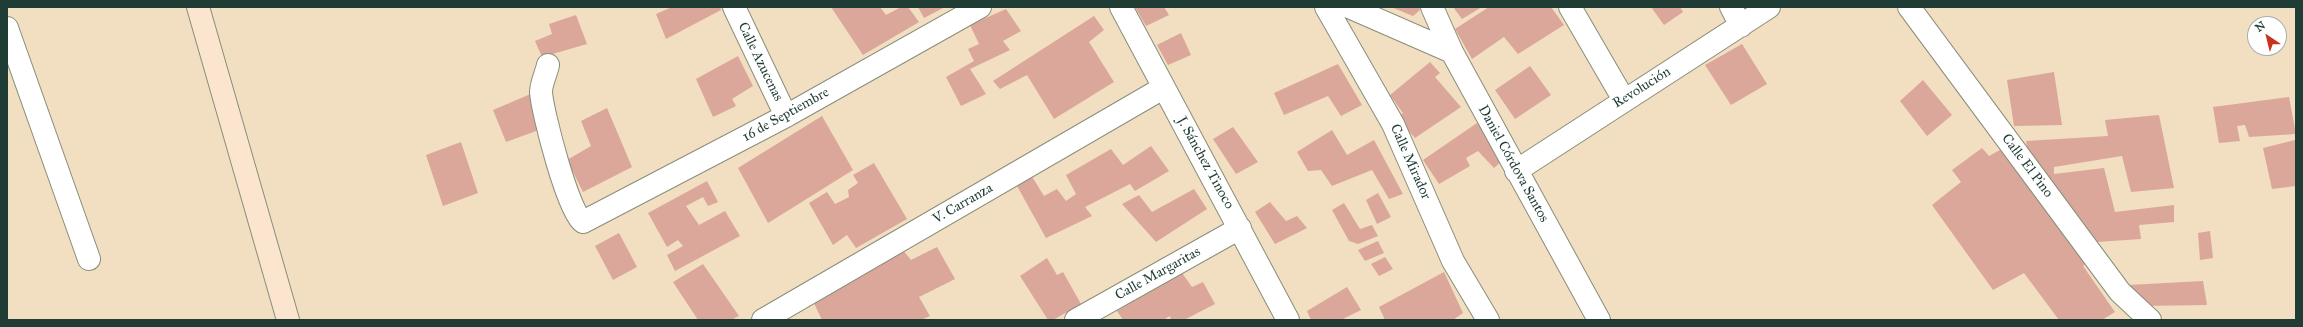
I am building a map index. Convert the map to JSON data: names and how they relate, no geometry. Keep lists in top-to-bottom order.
{
  "streets": {
    "street": [
      "Calle Azucenas",
      "Revolución",
      "16 de Septiembre",
      "Calle Mirador",
      "J. Sánchez Tinoco",
      "Daniel Córdova Santos",
      "Calle El Pino",
      "V. Carranza",
      "Calle Margaritas"
    ]
  },
  "crossings": [
    ["Calle Azucenas", "16 de Septiembre"],
    ["Revolución", "Daniel Córdova Santos"],
    ["J. Sánchez Tinoco", "V. Carranza"],
    ["J. Sánchez Tinoco", "Calle Margaritas"]
  ],
  "north": "top left"
}
